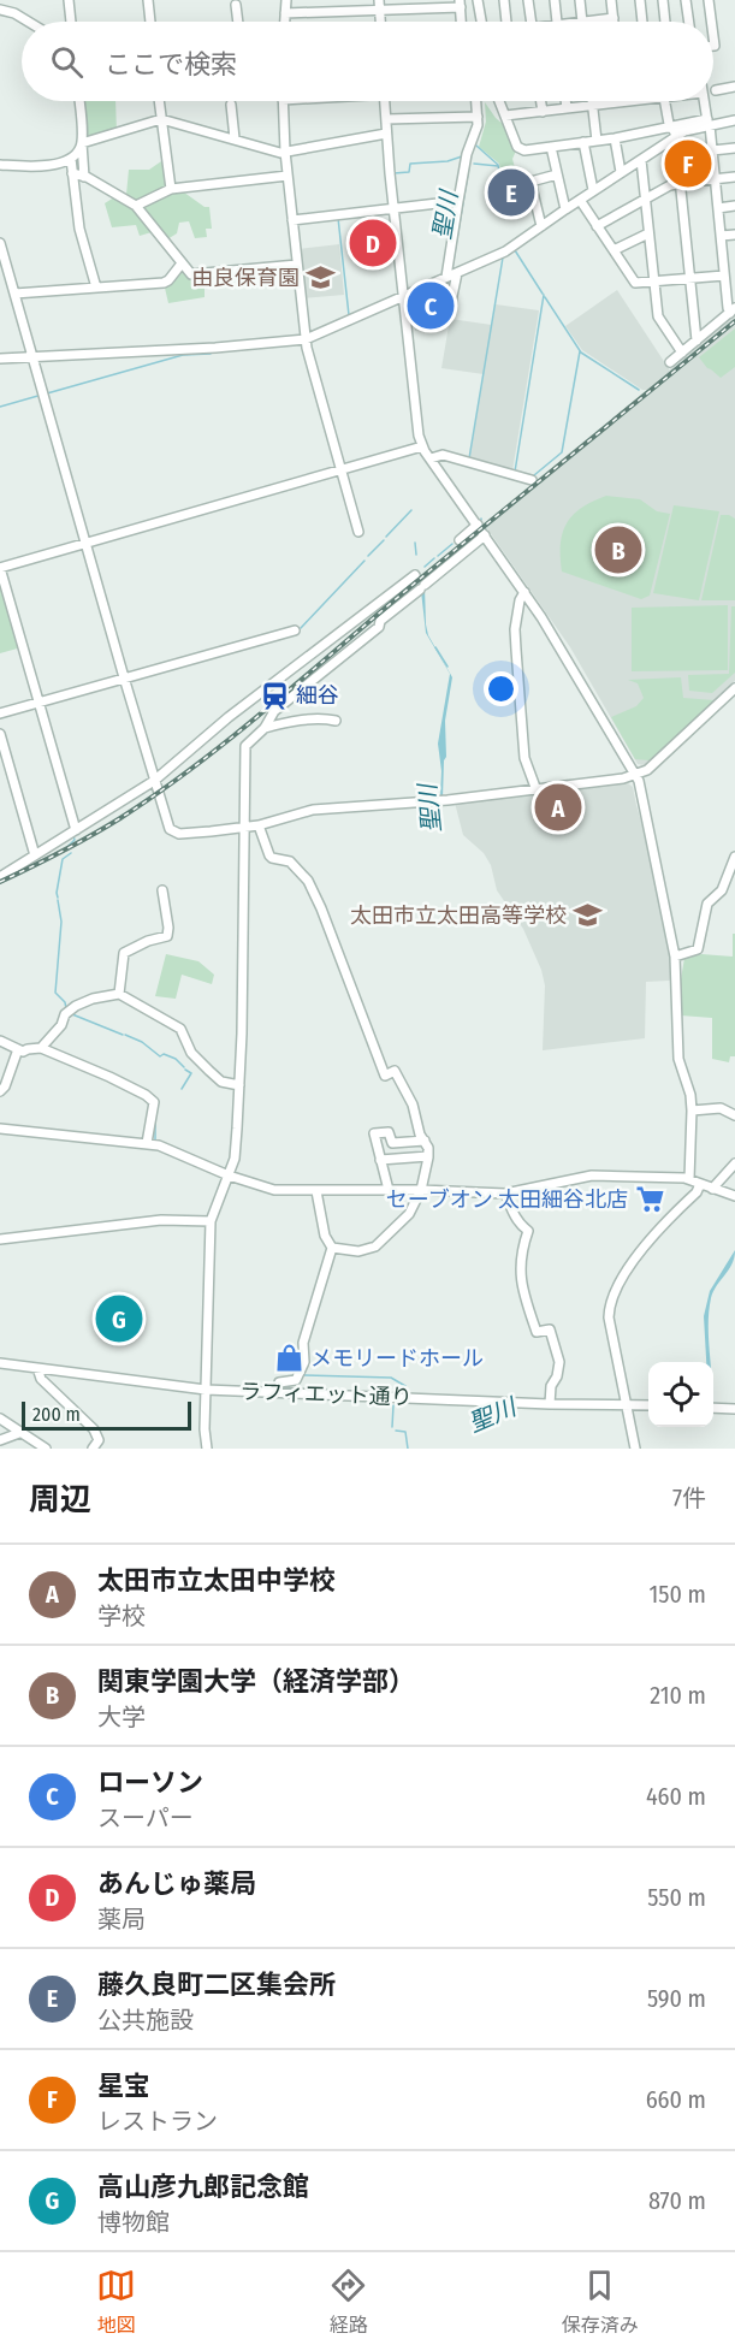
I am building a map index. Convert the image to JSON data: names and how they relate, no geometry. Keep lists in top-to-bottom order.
{
  "streets": {
    "street": ["ラフィエット通り"]
  },
  "water": ["聖川"],
  "places": {
    "school or university": ["由良保育園", "太田市立太田高等学校"],
    "station": ["細谷"],
    "supermarket": ["セーブオン 太田細谷北店"],
    "shop": ["メモリードホール"]
  },
  "scale_bar": "200 m",
  "page": {
    "search": "ここで検索",
    "pins": [
      "F",
      "E",
      "D",
      "C",
      "B",
      "A",
      "G"
    ],
    "scale": "200 m",
    "heading": ["周辺", "7件"],
    "list": [
      {
        "mark": "A",
        "name": "太田市立太田中学校",
        "note": "学校",
        "value": "150 m"
      },
      {
        "mark": "B",
        "name": "関東学園大学（経済学部）",
        "note": "大学",
        "value": "210 m"
      },
      {
        "mark": "C",
        "name": "ローソン",
        "note": "スーパー",
        "value": "460 m"
      },
      {
        "mark": "D",
        "name": "あんじゅ薬局",
        "note": "薬局",
        "value": "550 m"
      },
      {
        "mark": "E",
        "name": "藤久良町二区集会所",
        "note": "公共施設",
        "value": "590 m"
      },
      {
        "mark": "F",
        "name": "星宝",
        "note": "レストラン",
        "value": "660 m"
      },
      {
        "mark": "G",
        "name": "高山彦九郎記念館",
        "note": "博物館",
        "value": "870 m"
      }
    ],
    "nav": ["地図", "経路", "保存済み"]
  }
}
